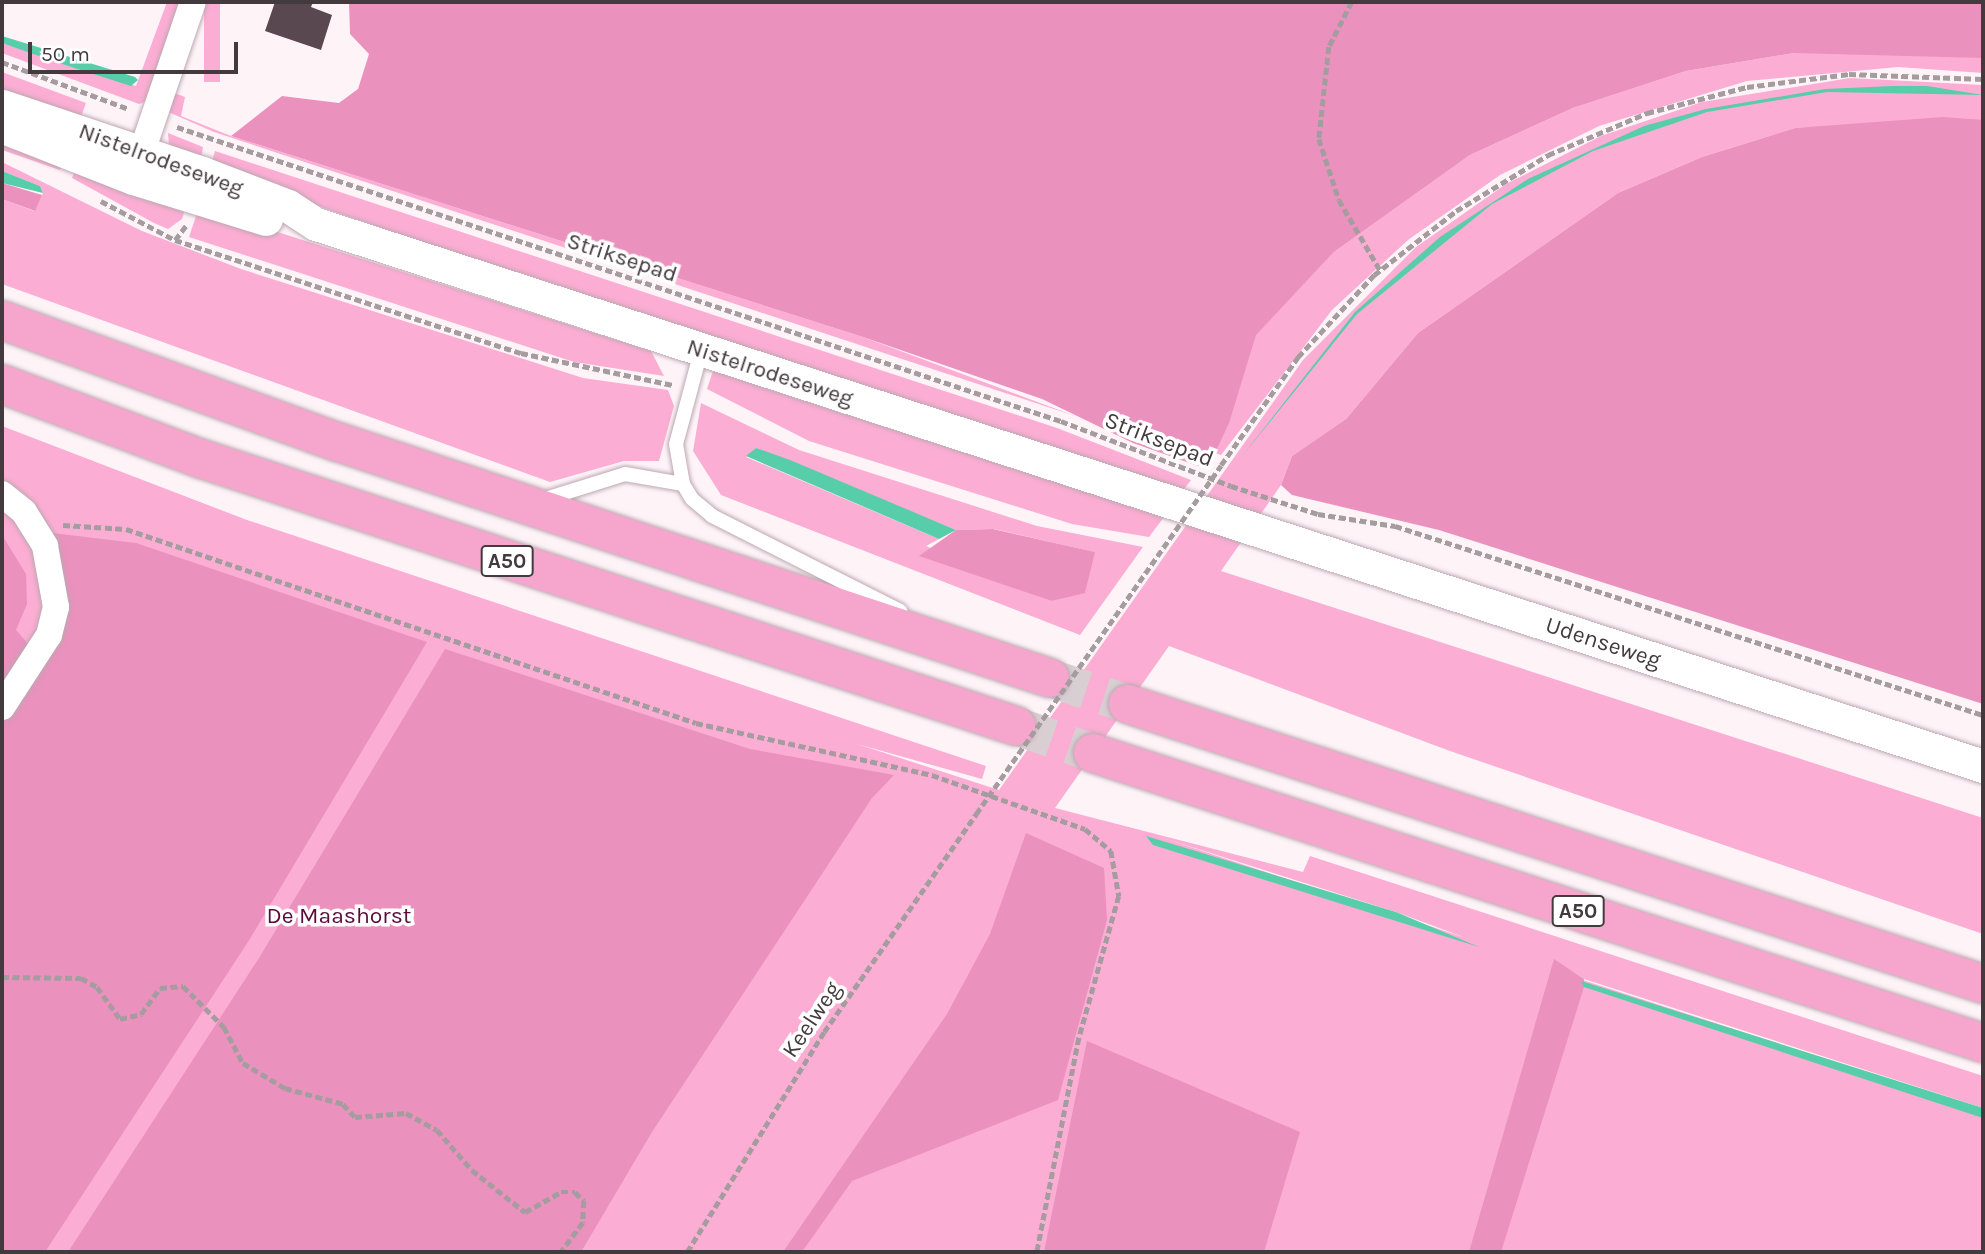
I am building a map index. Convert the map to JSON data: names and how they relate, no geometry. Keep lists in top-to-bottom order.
{
  "streets": {
    "highway": ["A50"],
    "street": ["Nistelrodeseweg", "Udenseweg"],
    "path": ["Striksepad", "Keelweg"]
  },
  "crossings": [
    ["Nistelrodeseweg", "Udenseweg"],
    ["Striksepad", "Udenseweg"]
  ],
  "parks": ["De Maashorst"],
  "scale_bar": "50 m"
}
